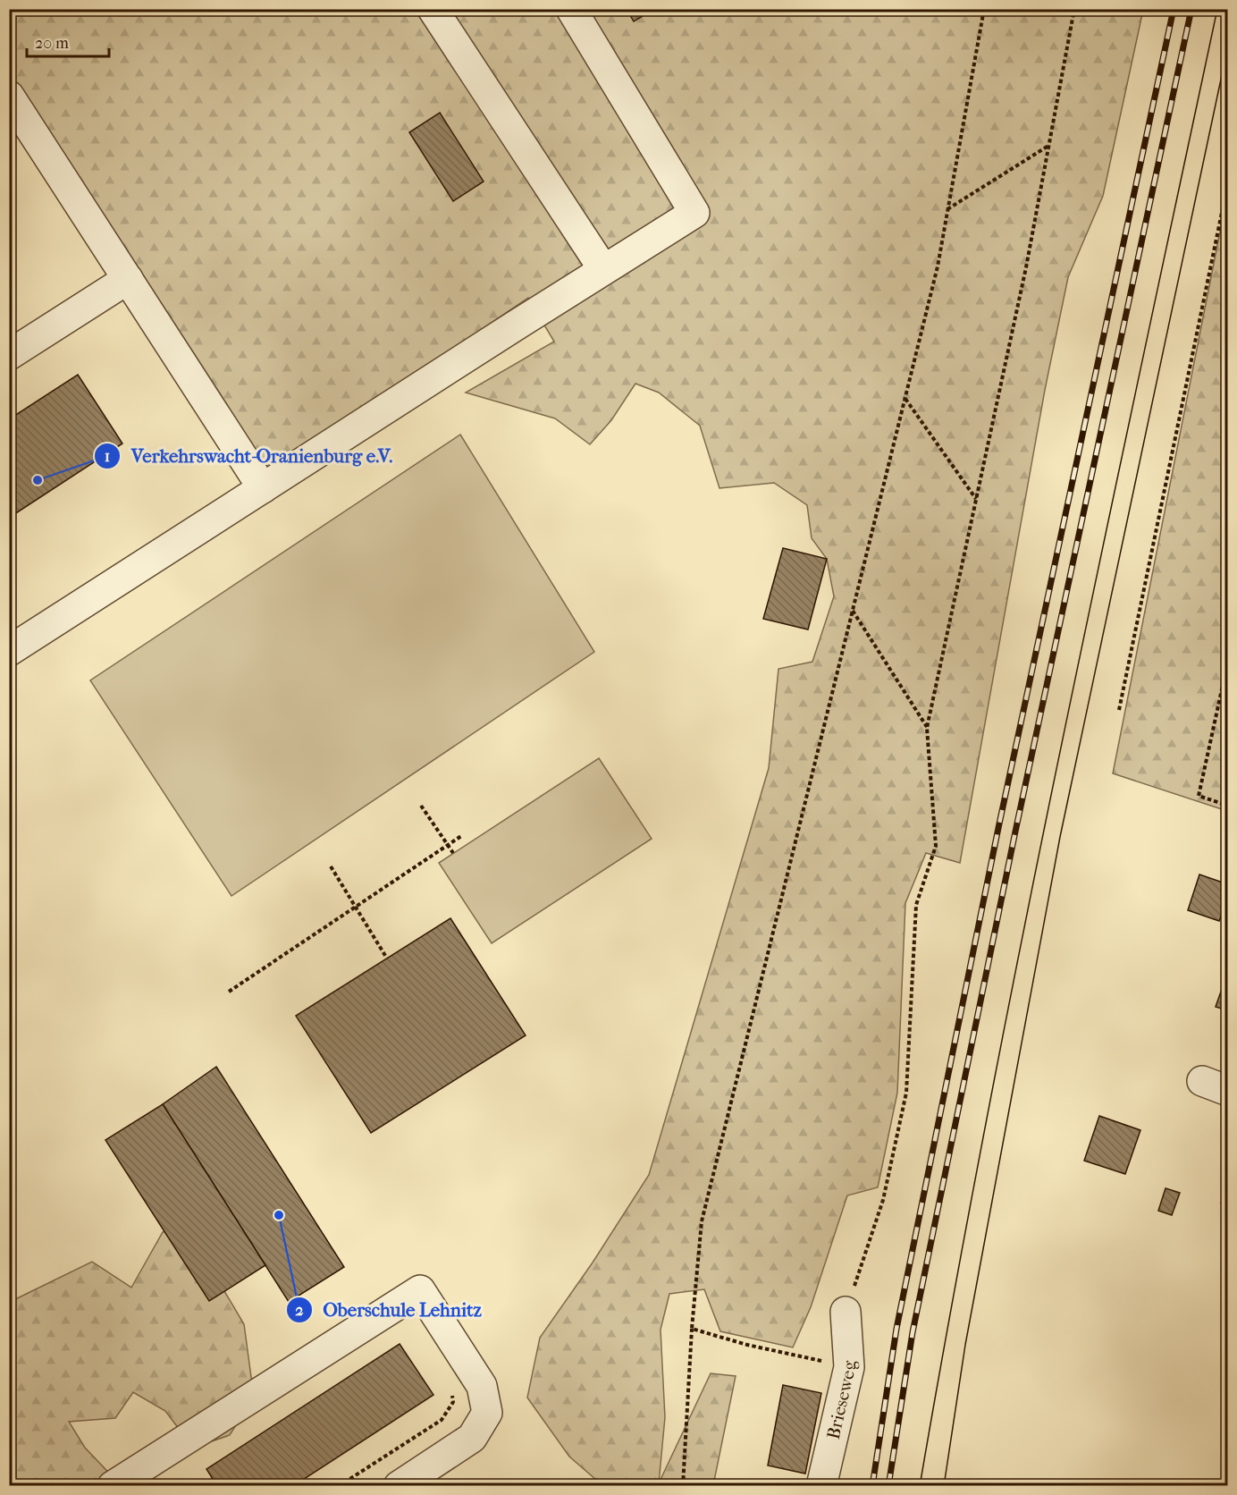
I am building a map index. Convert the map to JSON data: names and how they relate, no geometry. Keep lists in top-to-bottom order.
{
  "streets": {
    "lane": ["Brieseweg"]
  },
  "places": ["Verkehrswacht-Oranienburg e.V.", "Oberschule Lehnitz"],
  "scale_bar": "20 m"
}
